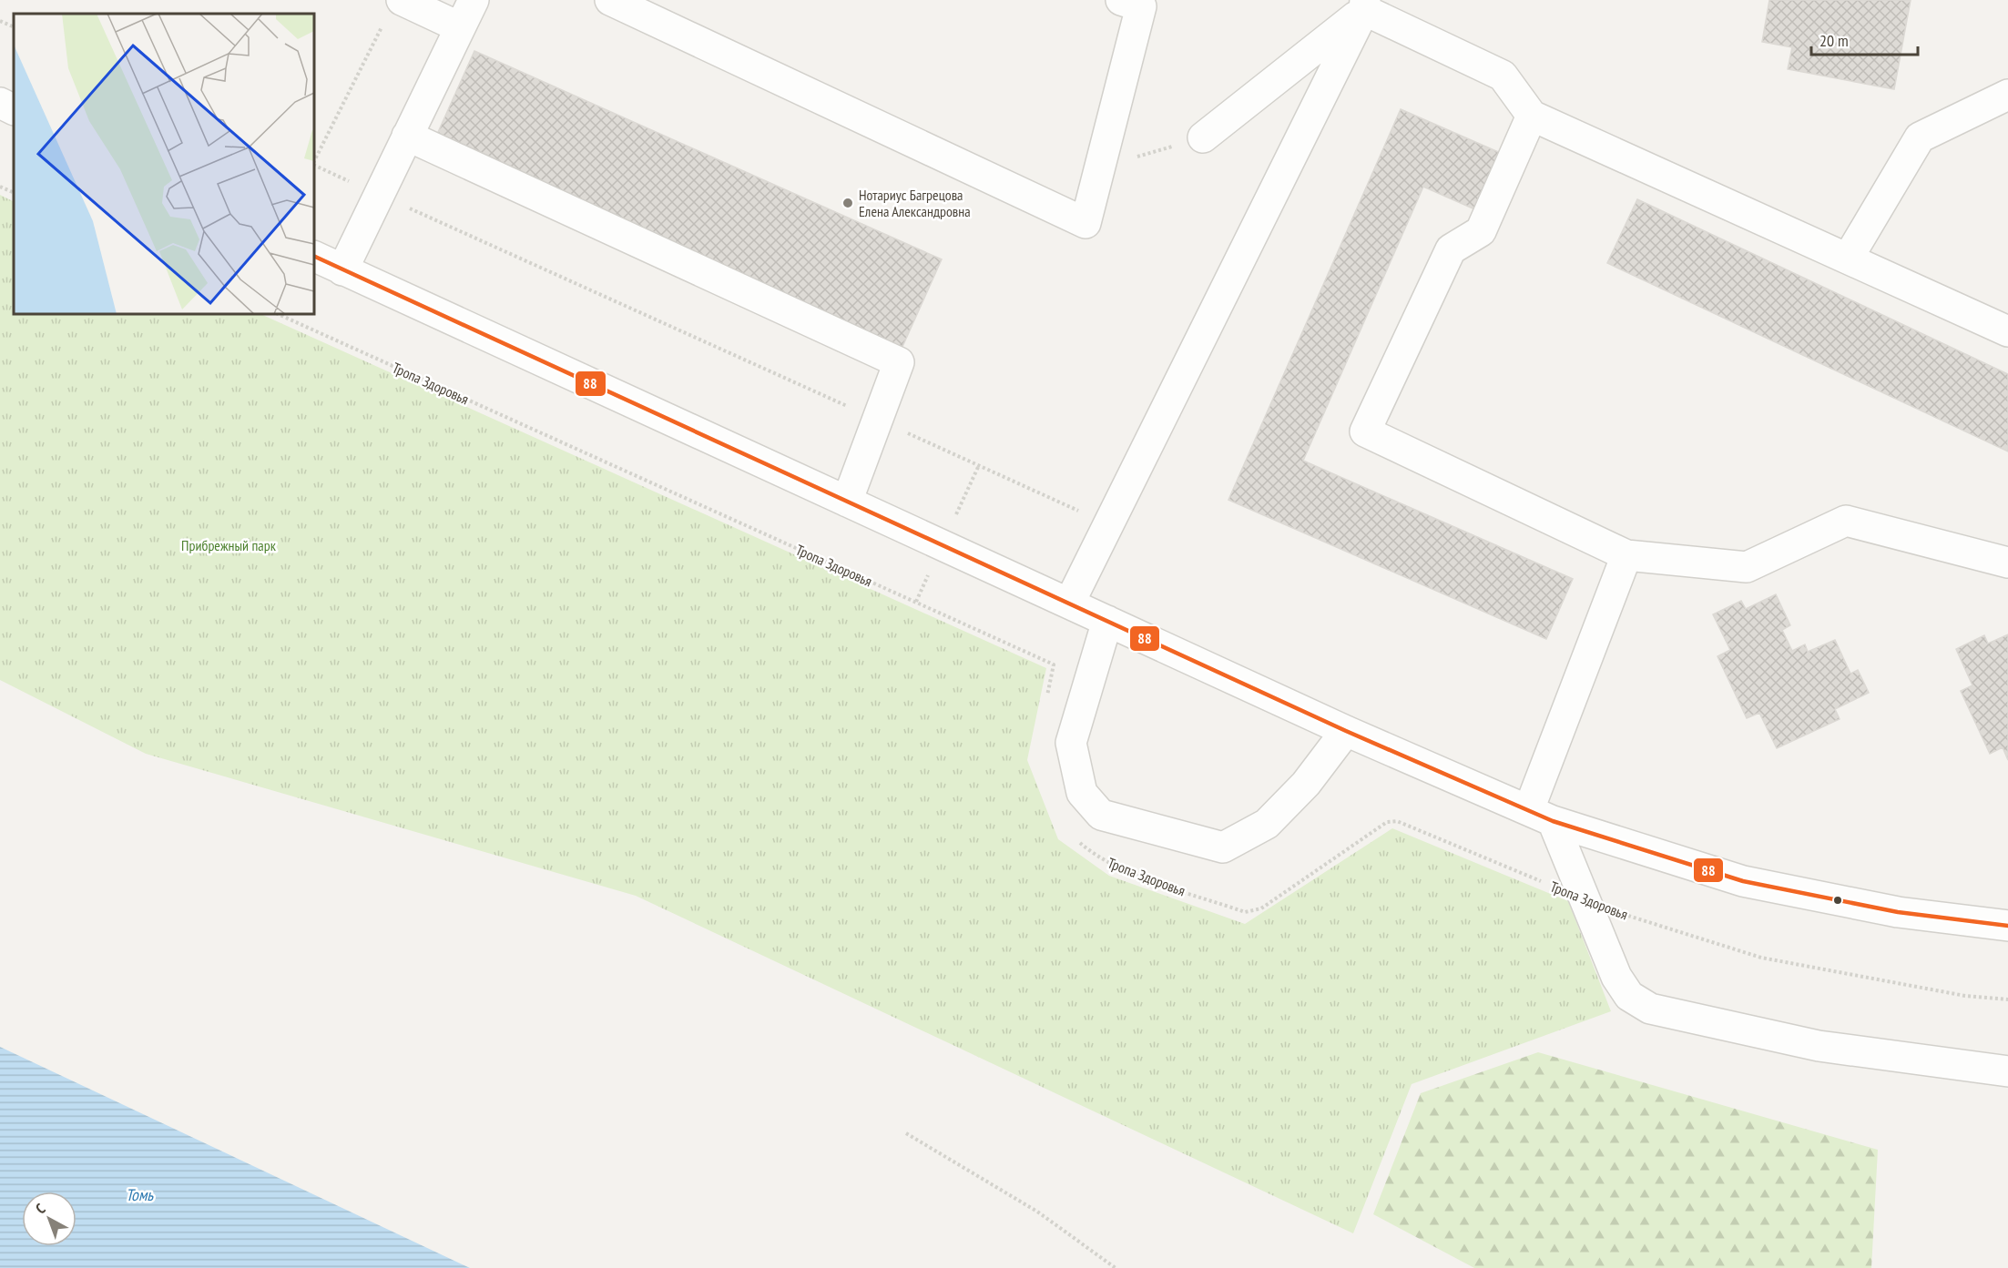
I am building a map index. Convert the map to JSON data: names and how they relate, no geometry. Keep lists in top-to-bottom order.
{
  "streets": {
    "path": ["Тропа Здоровья"]
  },
  "water": ["Томь"],
  "parks": ["Прибрежный парк"],
  "places": ["Нотариус Багрецова Елена Александровна"],
  "lines": ["transit line 88"],
  "scale_bar": "20 m",
  "north": "top left"
}
